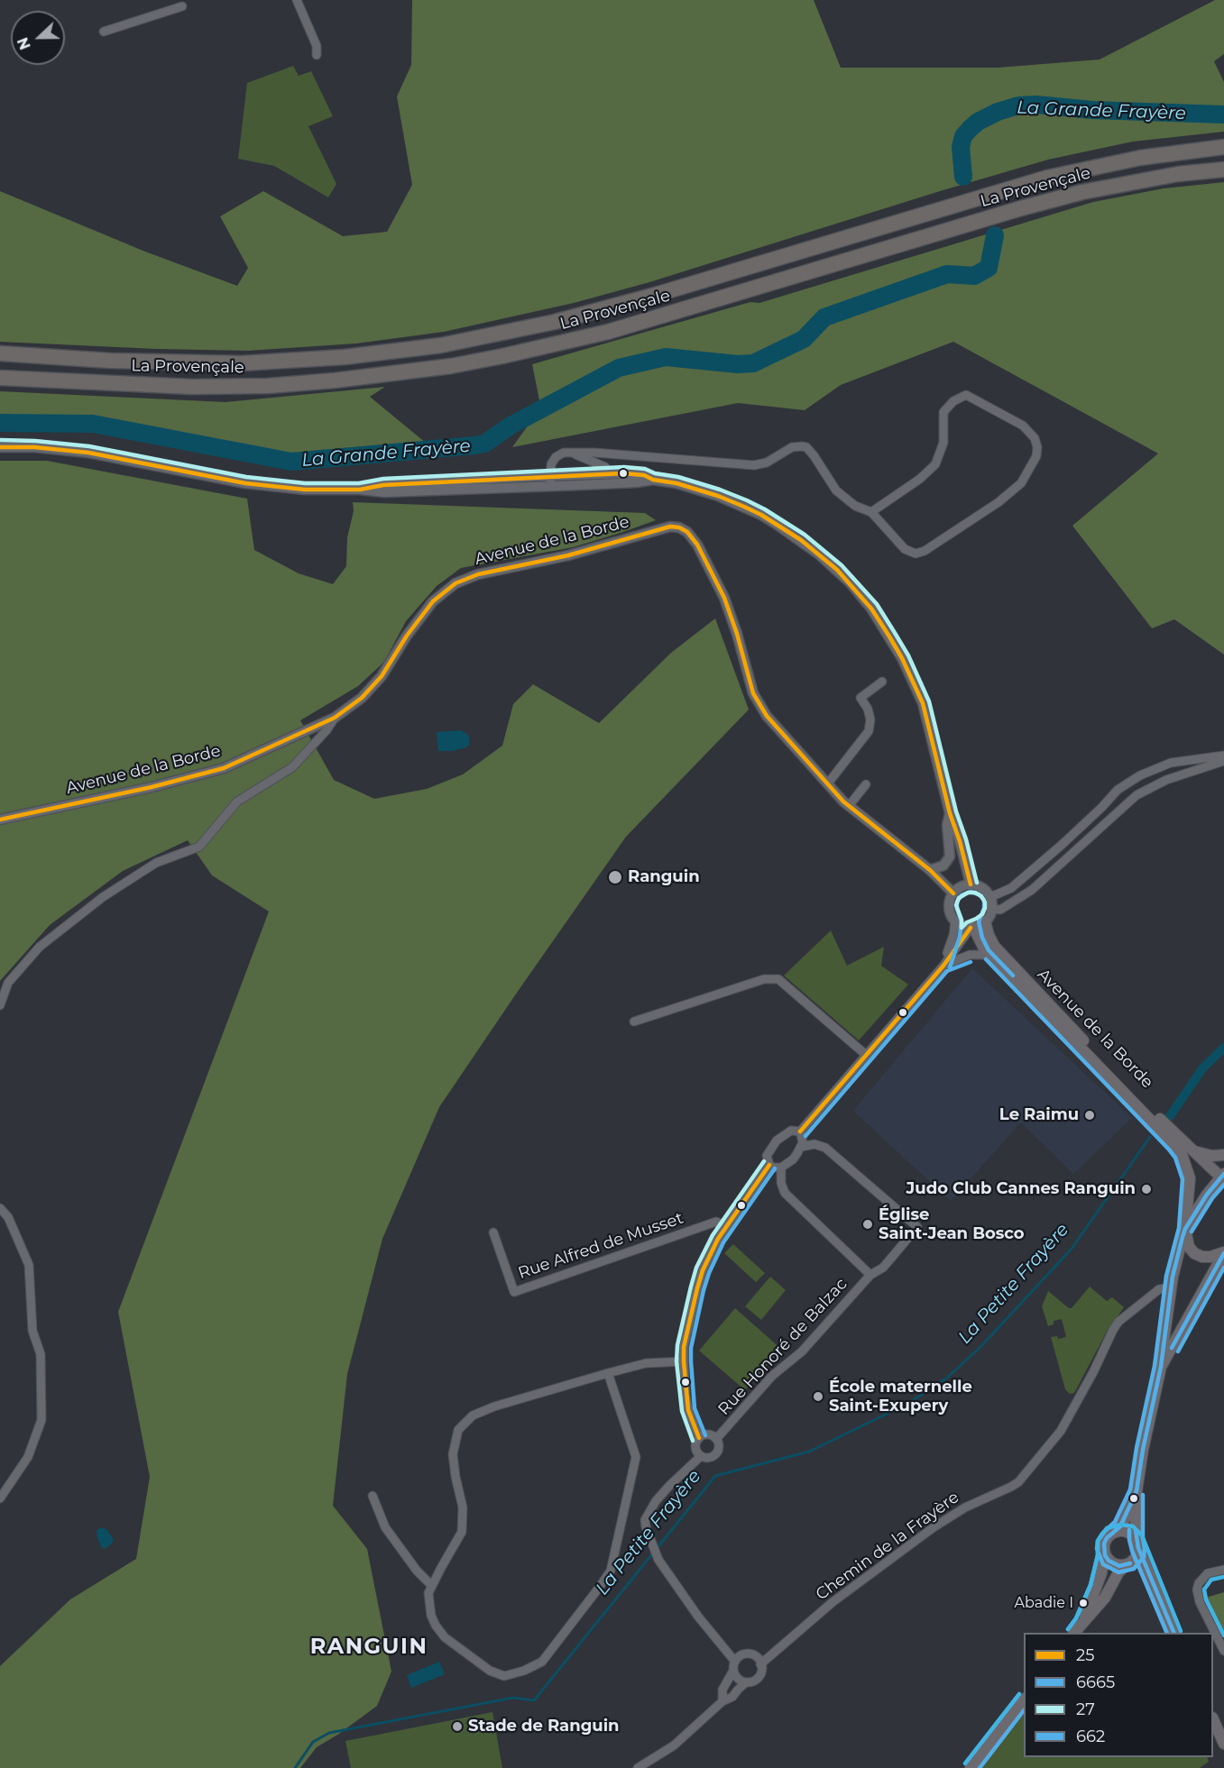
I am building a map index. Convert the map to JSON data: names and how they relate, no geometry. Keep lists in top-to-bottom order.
{
  "streets": {
    "highway": ["La Provençale"],
    "main road": ["Avenue de la Borde"],
    "street": ["Rue Alfred de Musset", "Rue Honoré de Balzac", "Chemin de la Frayère"]
  },
  "districts": ["RANGUIN"],
  "water": ["La Grande Frayère", "La Petite Frayère"],
  "places": [
    "Ranguin",
    "Le Raimu",
    "Judo Club Cannes Ranguin",
    "Église Saint-Jean Bosco",
    "École maternelle Saint-Exupery",
    "Abadie I",
    "Stade de Ranguin"
  ],
  "lines": [
    "transit line 27",
    "transit line 25",
    "transit line 6665",
    "transit line 662"
  ],
  "legend": [
    "25",
    "6665",
    "27",
    "662"
  ],
  "north": "left"
}
